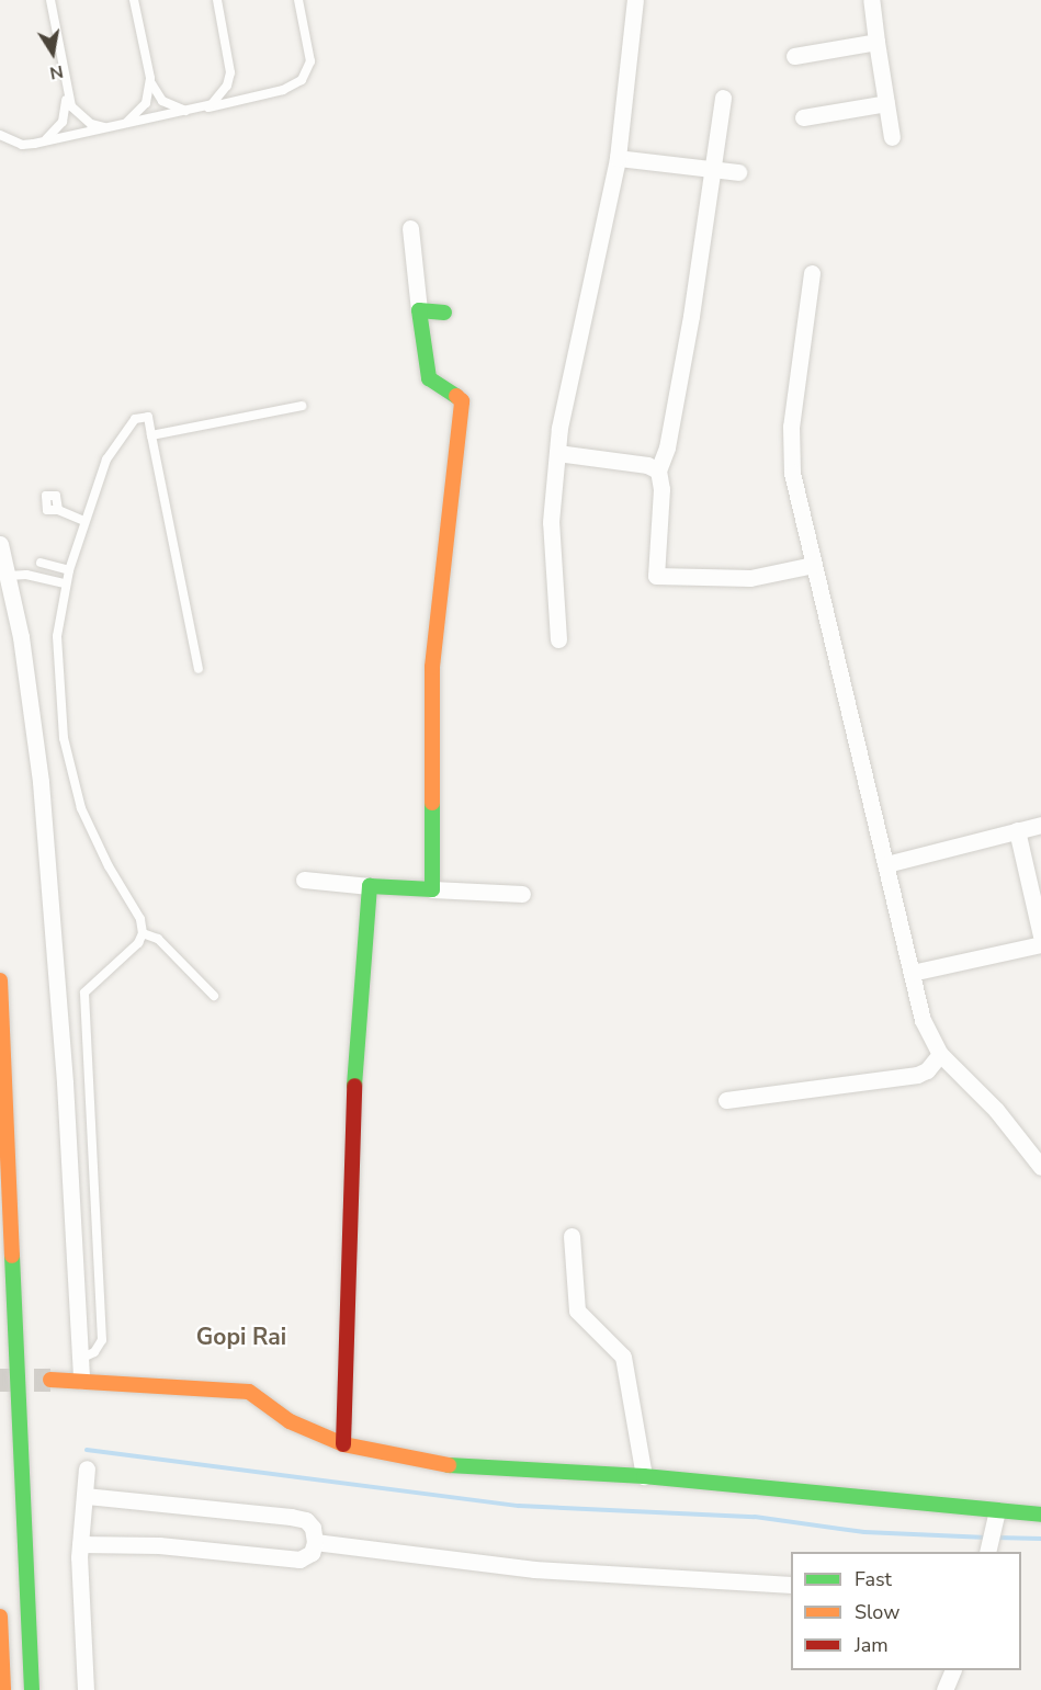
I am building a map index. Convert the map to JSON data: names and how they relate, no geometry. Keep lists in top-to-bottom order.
{
  "districts": ["Gopi Rai"],
  "legend": ["Fast", "Slow", "Jam"],
  "north": "bottom"
}
